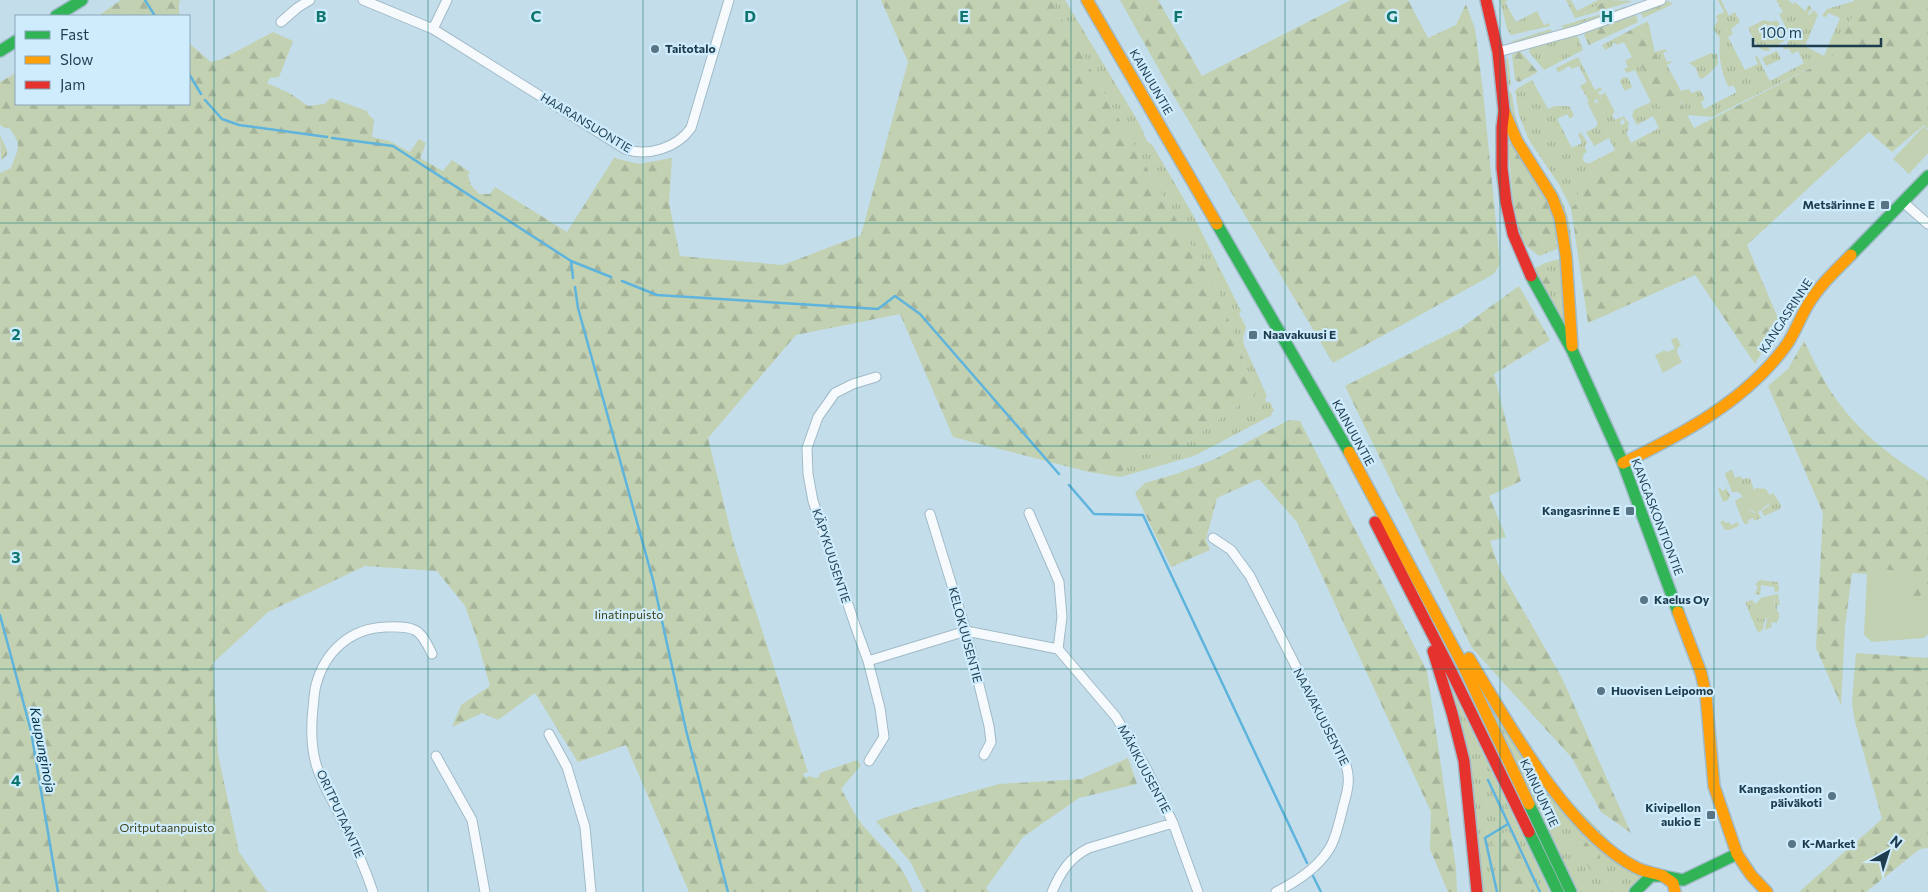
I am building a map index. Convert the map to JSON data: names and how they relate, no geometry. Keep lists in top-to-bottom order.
{
  "streets": {
    "main road": ["KAINUUNTIE", "KANGASRINNE", "KANGASKONTIONTIE"],
    "street": [
      "HAARANSUONTIE",
      "KÄPYKUUSENTIE",
      "KELOKUUSENTIE",
      "NAAVAKUUSENTIE",
      "MÄKIKUUSENTIE",
      "ORITPUTAANTIE"
    ]
  },
  "crossings": [
    ["KANGASRINNE", "KANGASKONTIONTIE"]
  ],
  "water": ["Kaupunginoja"],
  "parks": ["Iinatinpuisto", "Oritputaanpuisto"],
  "places": {
    "other": [
      "Taitotalo",
      "Kaelus Oy",
      "Huovisen Leipomo",
      "Kangaskontion päiväkoti",
      "K-Market"
    ],
    "transit": [
      "Metsärinne E",
      "Naavakuusi E",
      "Kangasrinne E",
      "Kivipellon aukio E"
    ]
  },
  "legend": ["Fast", "Slow", "Jam"],
  "scale_bar": "100 m",
  "north": "top right",
  "grid": {
    "columns": [
      "B",
      "C",
      "D",
      "E",
      "F",
      "G",
      "H"
    ],
    "rows": ["2", "3", "4"]
  }
}
